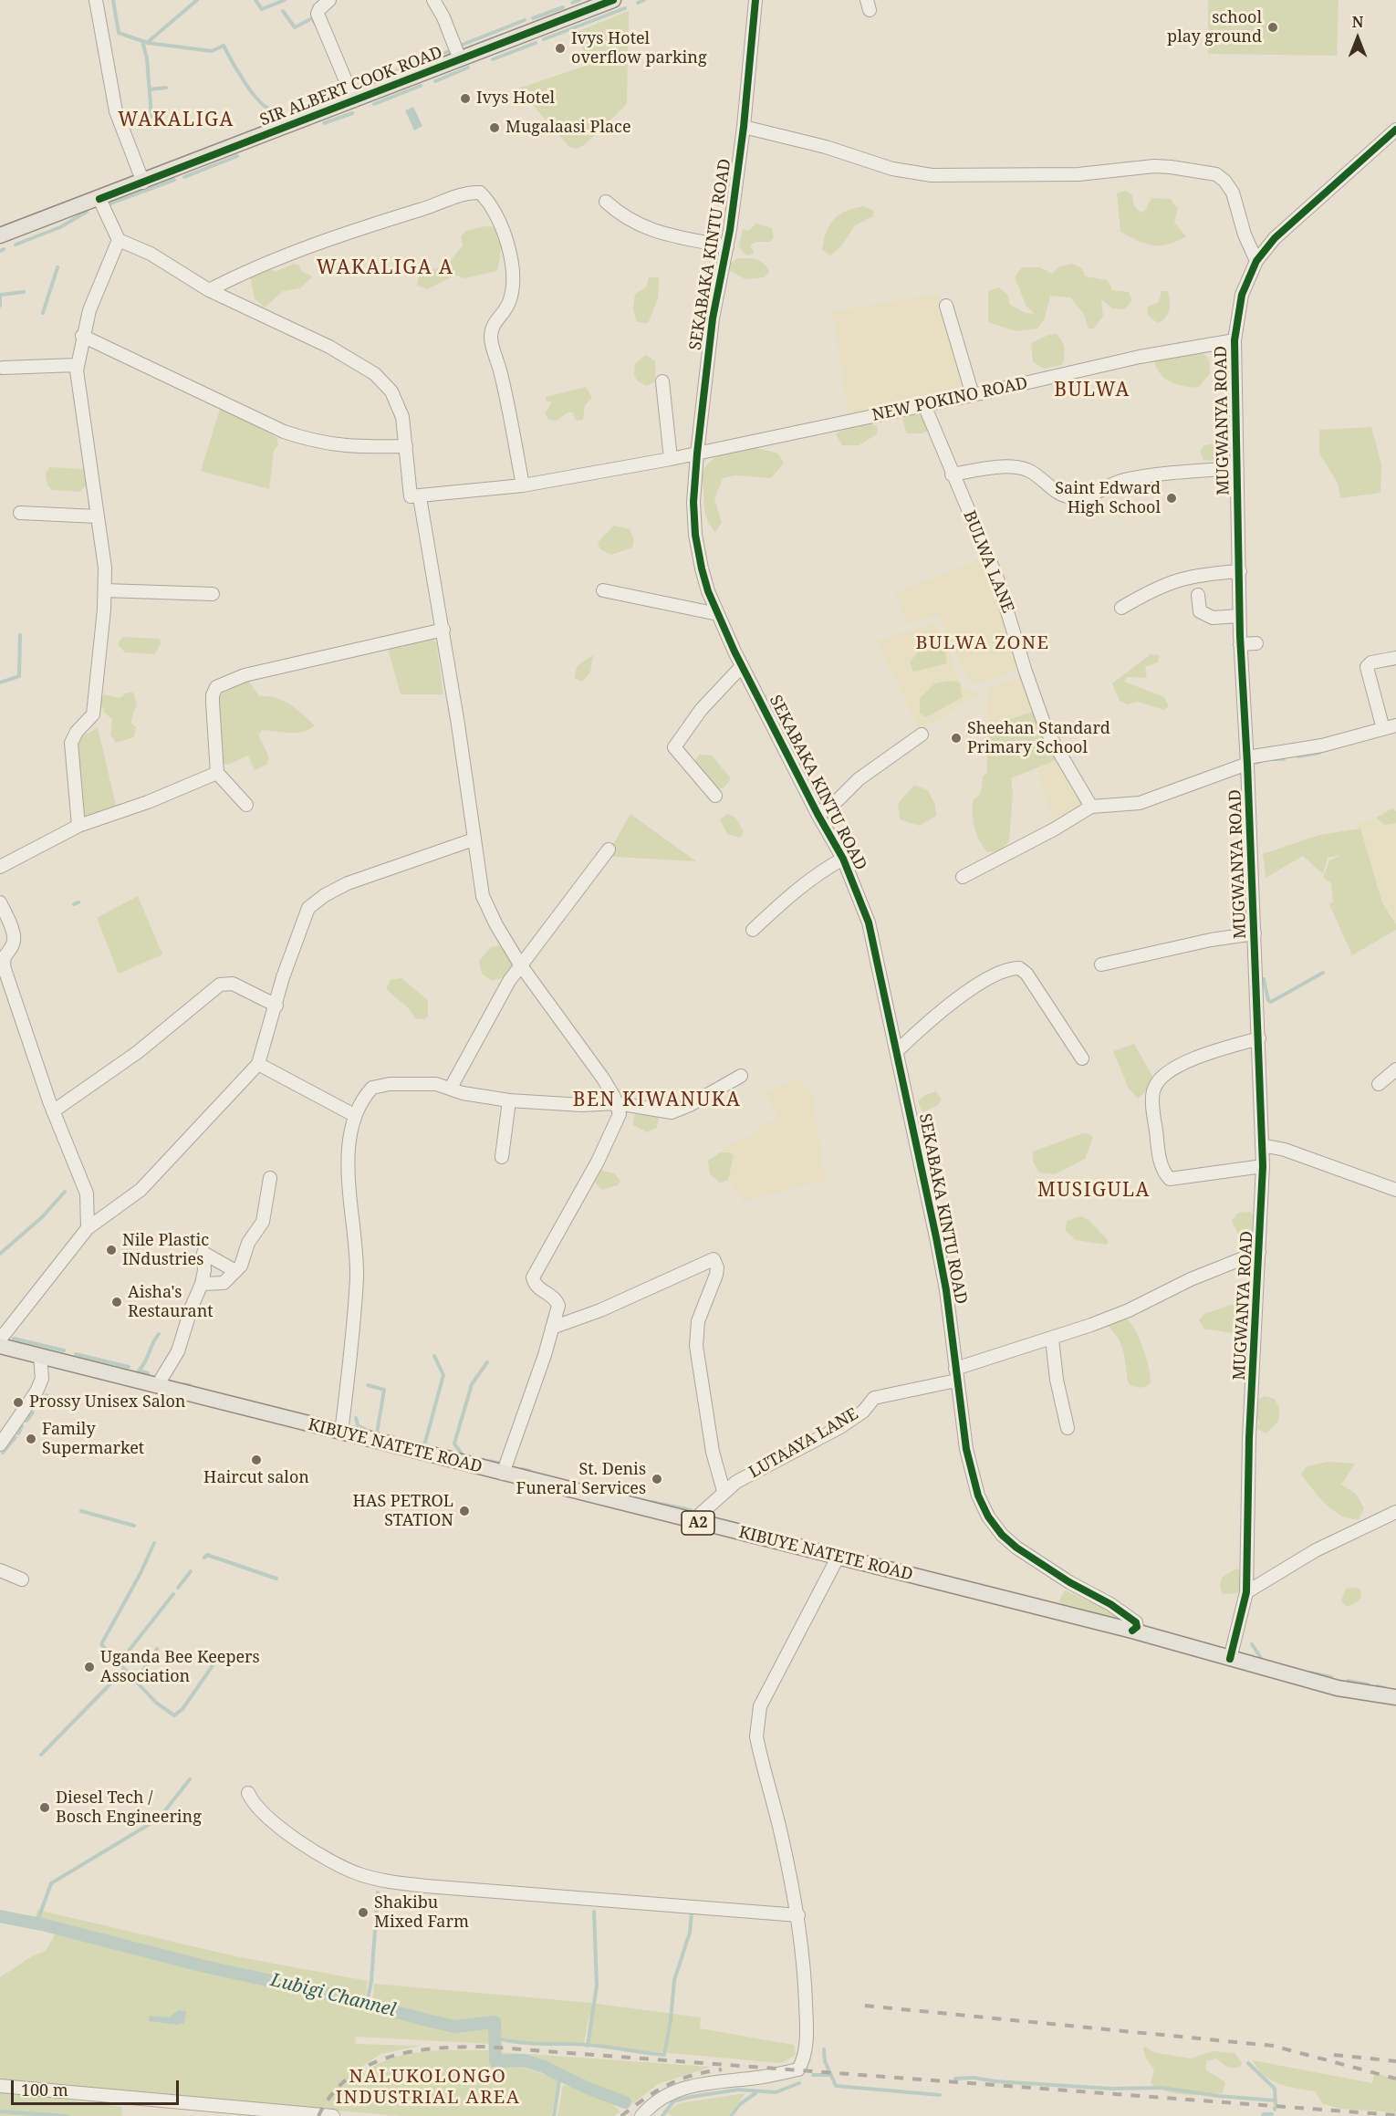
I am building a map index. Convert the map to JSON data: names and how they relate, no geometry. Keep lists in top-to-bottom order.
{
  "streets": {
    "main road": ["SIR ALBERT COOK ROAD", "KIBUYE NATETE ROAD", "A2"],
    "street": [
      "SEKABAKA KINTU ROAD",
      "NEW POKINO ROAD",
      "MUGWANYA ROAD",
      "BULWA LANE",
      "LUTAAYA LANE"
    ]
  },
  "crossings": [
    ["SEKABAKA KINTU ROAD", "NEW POKINO ROAD"],
    ["SEKABAKA KINTU ROAD", "LUTAAYA LANE"],
    ["SEKABAKA KINTU ROAD", "KIBUYE NATETE ROAD"],
    ["NEW POKINO ROAD", "MUGWANYA ROAD"],
    ["NEW POKINO ROAD", "BULWA LANE"],
    ["MUGWANYA ROAD", "LUTAAYA LANE"],
    ["MUGWANYA ROAD", "KIBUYE NATETE ROAD"],
    ["LUTAAYA LANE", "KIBUYE NATETE ROAD"]
  ],
  "districts": [
    "WAKALIGA",
    "WAKALIGA A",
    "BULWA",
    "BULWA ZONE",
    "BEN KIWANUKA",
    "MUSIGULA",
    "NALUKOLONGO INDUSTRIAL AREA"
  ],
  "water": ["Lubigi Channel"],
  "places": [
    "school play ground",
    "Ivys Hotel overflow parking",
    "Ivys Hotel",
    "Mugalaasi Place",
    "Saint Edward High School",
    "Sheehan Standard Primary School",
    "Nile Plastic INdustries",
    "Aisha's Restaurant",
    "Prossy Unisex Salon",
    "Family Supermarket",
    "Haircut salon",
    "St. Denis Funeral Services",
    "HAS PETROL STATION",
    "Uganda Bee Keepers Association",
    "Diesel Tech / Bosch Engineering",
    "Shakibu Mixed Farm"
  ],
  "scale_bar": "100 m",
  "north": "top"
}
